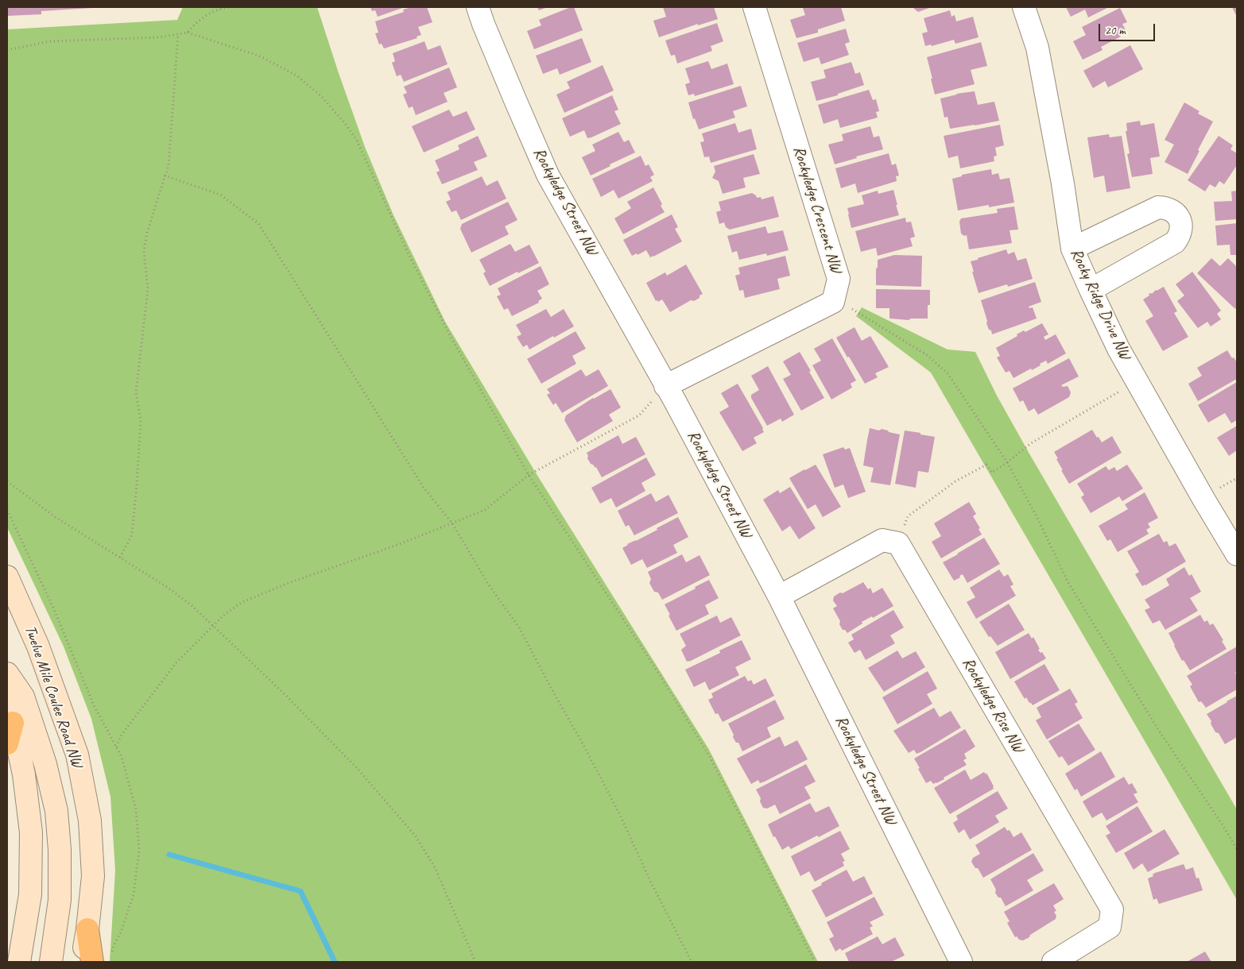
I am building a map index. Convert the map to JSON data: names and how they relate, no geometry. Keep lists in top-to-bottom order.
{
  "streets": {
    "main road": ["Twelve Mile Coulee Road NW"],
    "street": [
      "Rockyledge Street NW",
      "Rockyledge Crescent NW",
      "Rocky Ridge Drive NW",
      "Rockyledge Rise NW"
    ]
  },
  "scale_bar": "20 m"
}
